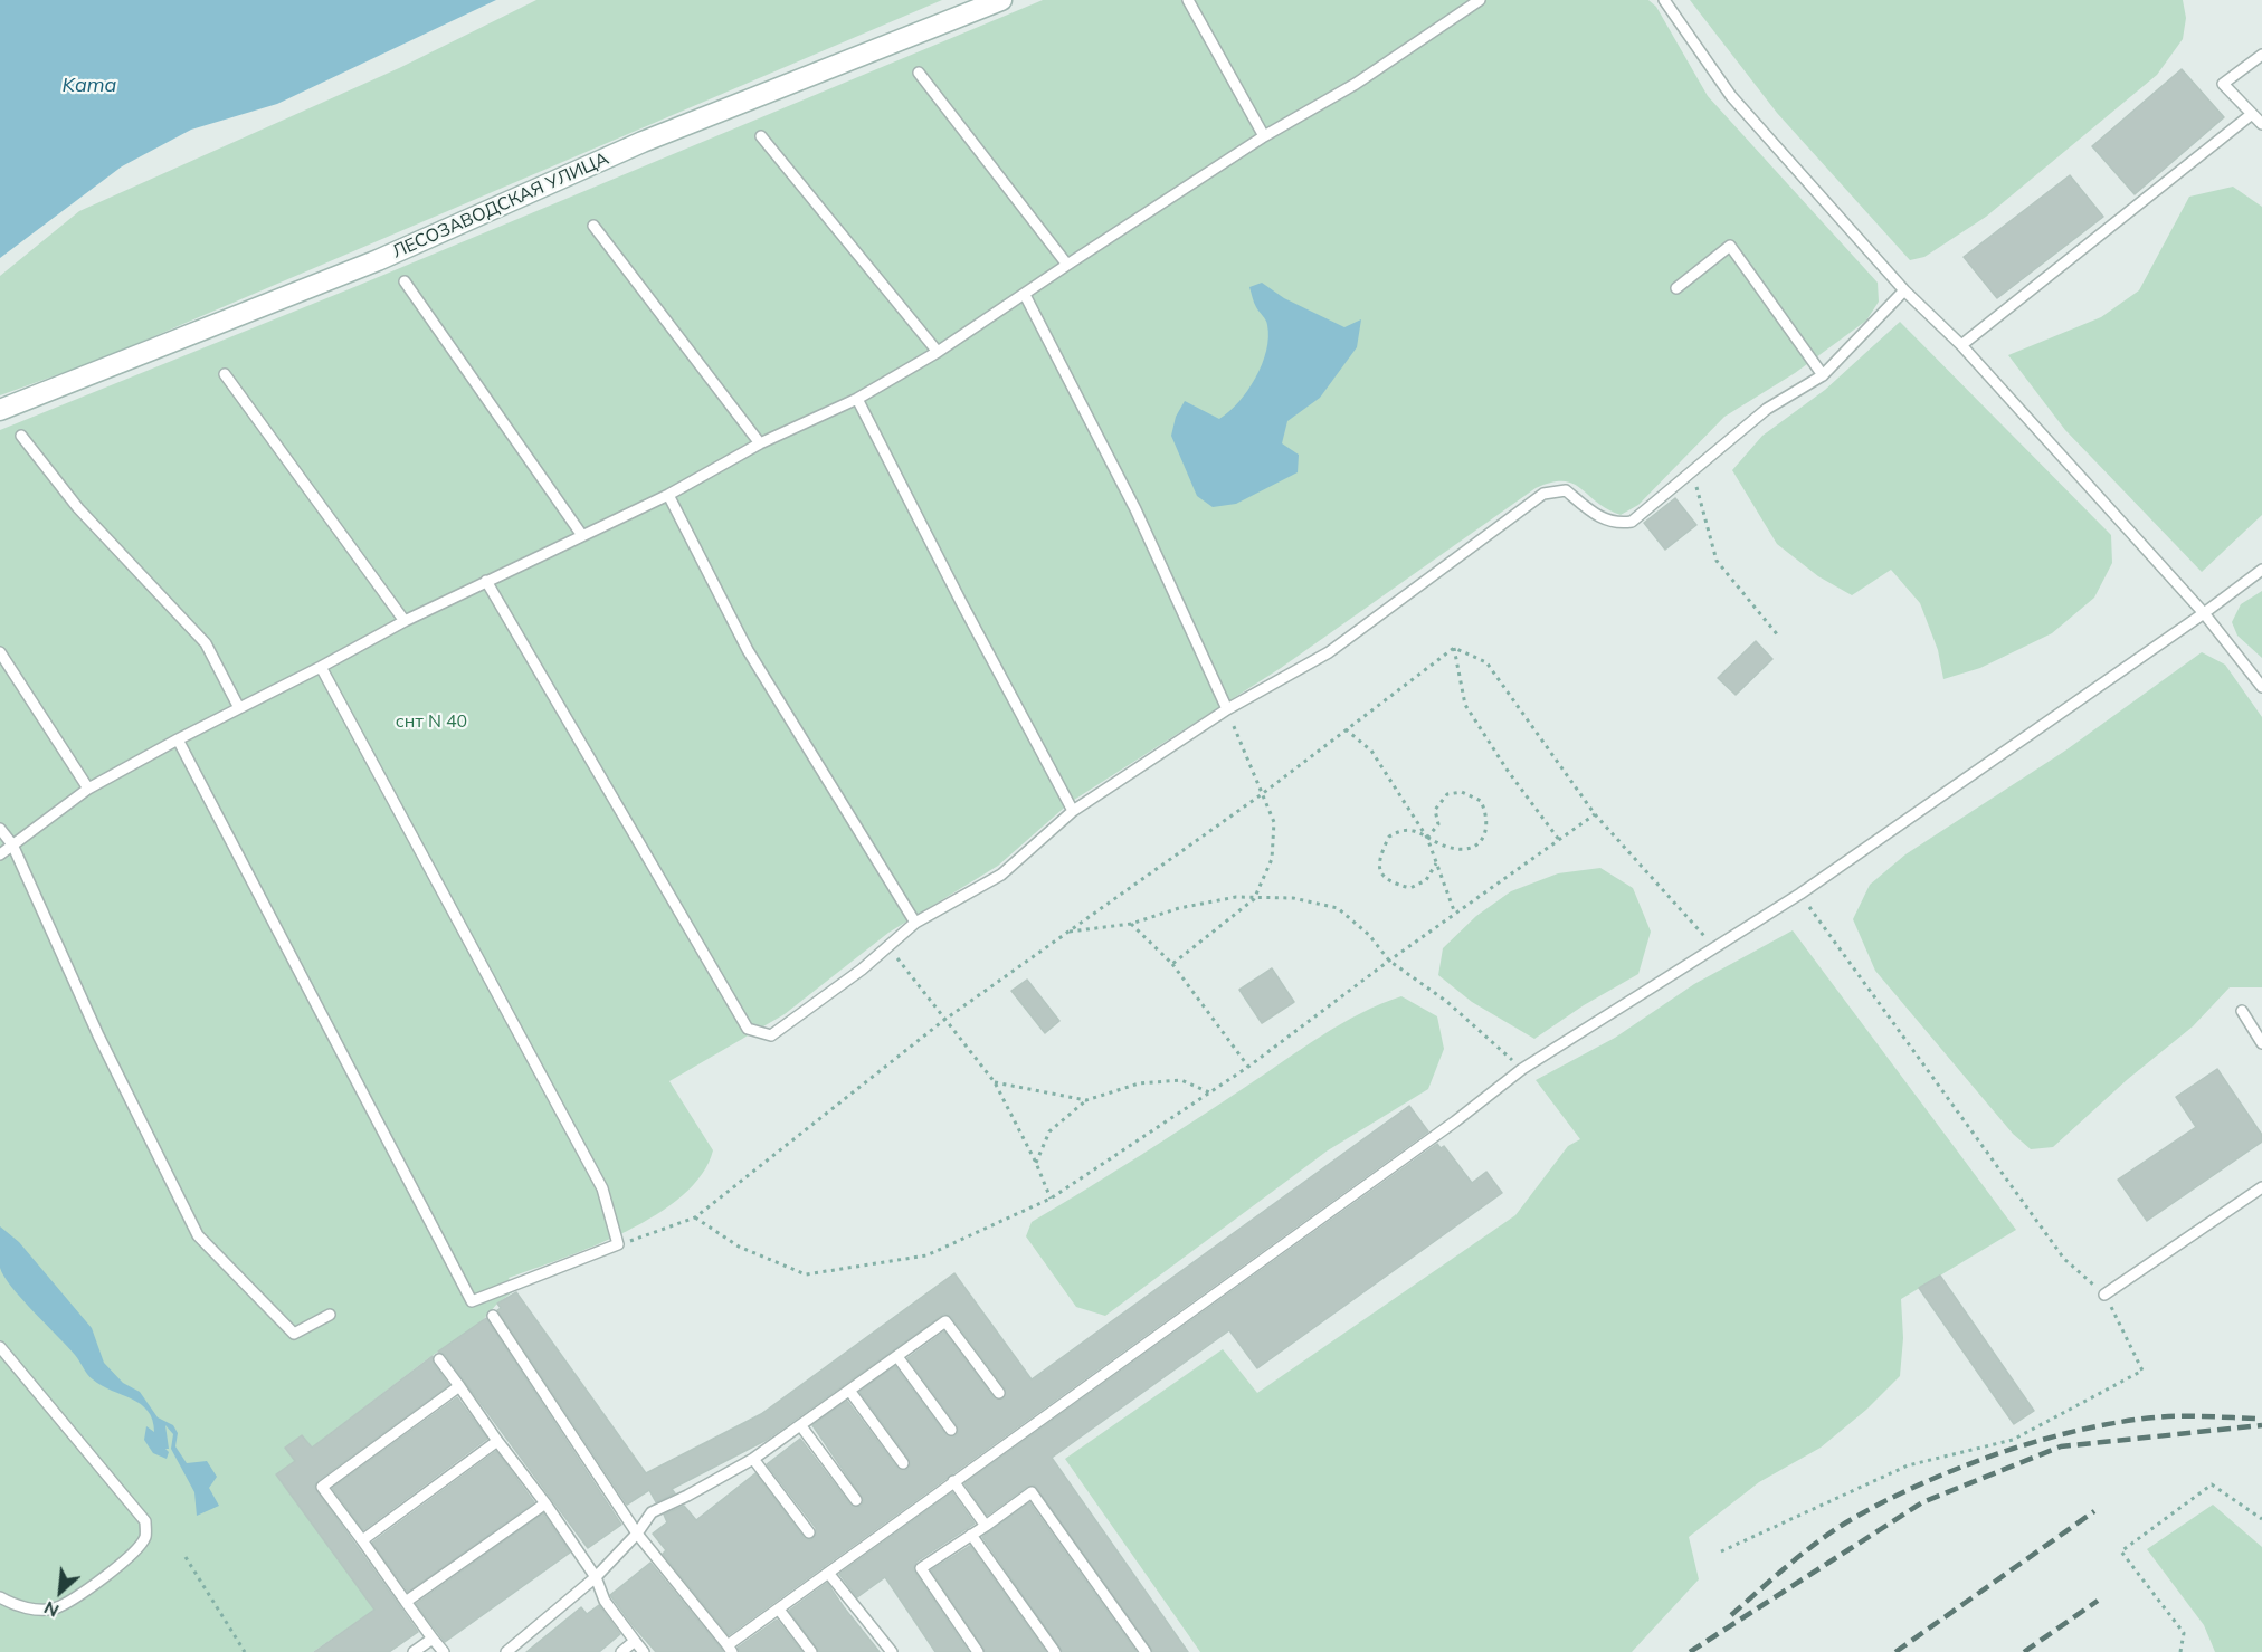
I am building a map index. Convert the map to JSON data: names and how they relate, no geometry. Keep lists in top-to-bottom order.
{
  "streets": {
    "street": ["ЛЕСОЗАВОДСКАЯ УЛИЦА"]
  },
  "water": ["Kama"],
  "parks": ["снт N 40"],
  "north": "bottom left"
}
